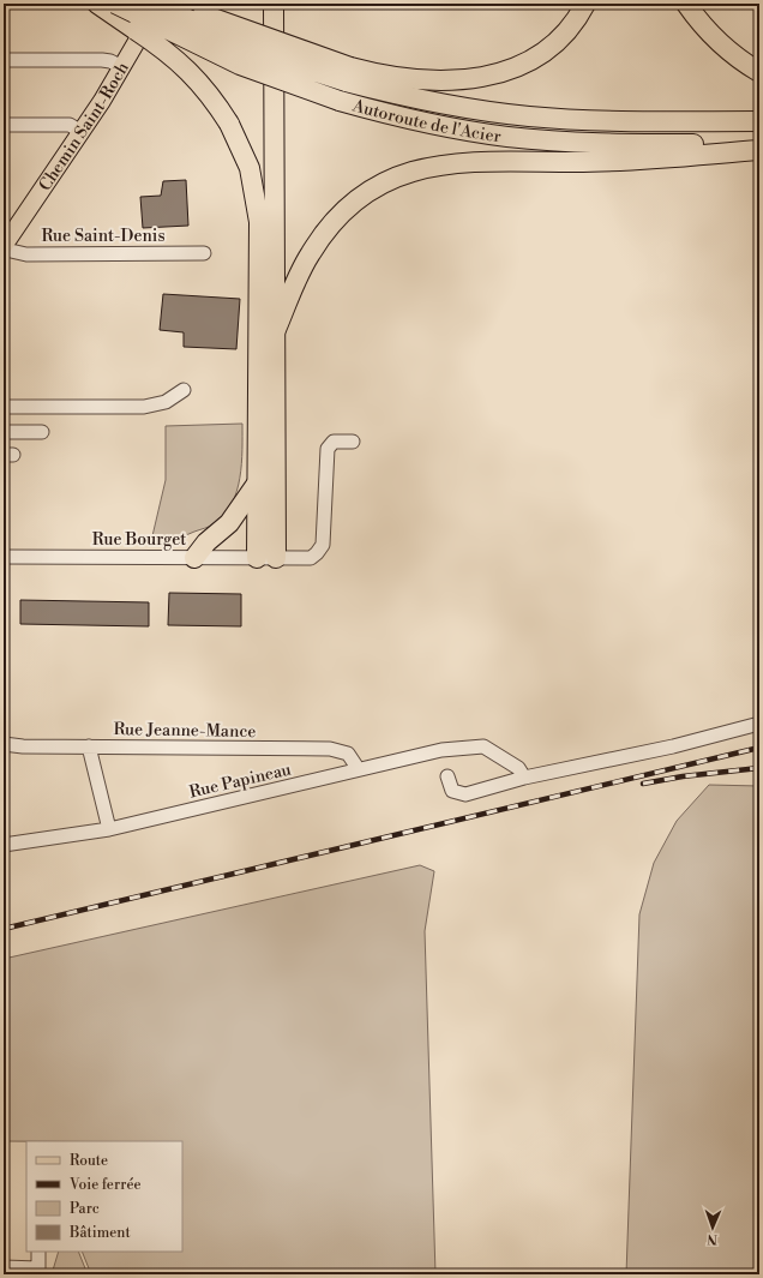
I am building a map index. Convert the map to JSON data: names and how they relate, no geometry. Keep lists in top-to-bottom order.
{
  "streets": {
    "highway": ["Autoroute de l'Acier"],
    "main road": ["Chemin Saint-Roch"],
    "street": [
      "Rue Saint-Denis",
      "Rue Bourget",
      "Rue Jeanne-Mance",
      "Rue Papineau"
    ]
  },
  "crossings": [
    ["Autoroute de l'Acier", "Chemin Saint-Roch"],
    ["Chemin Saint-Roch", "Rue Saint-Denis"],
    ["Rue Jeanne-Mance", "Rue Papineau"]
  ],
  "legend": [
    "Route",
    "Voie ferrée",
    "Parc",
    "Bâtiment"
  ],
  "north": "bottom"
}
